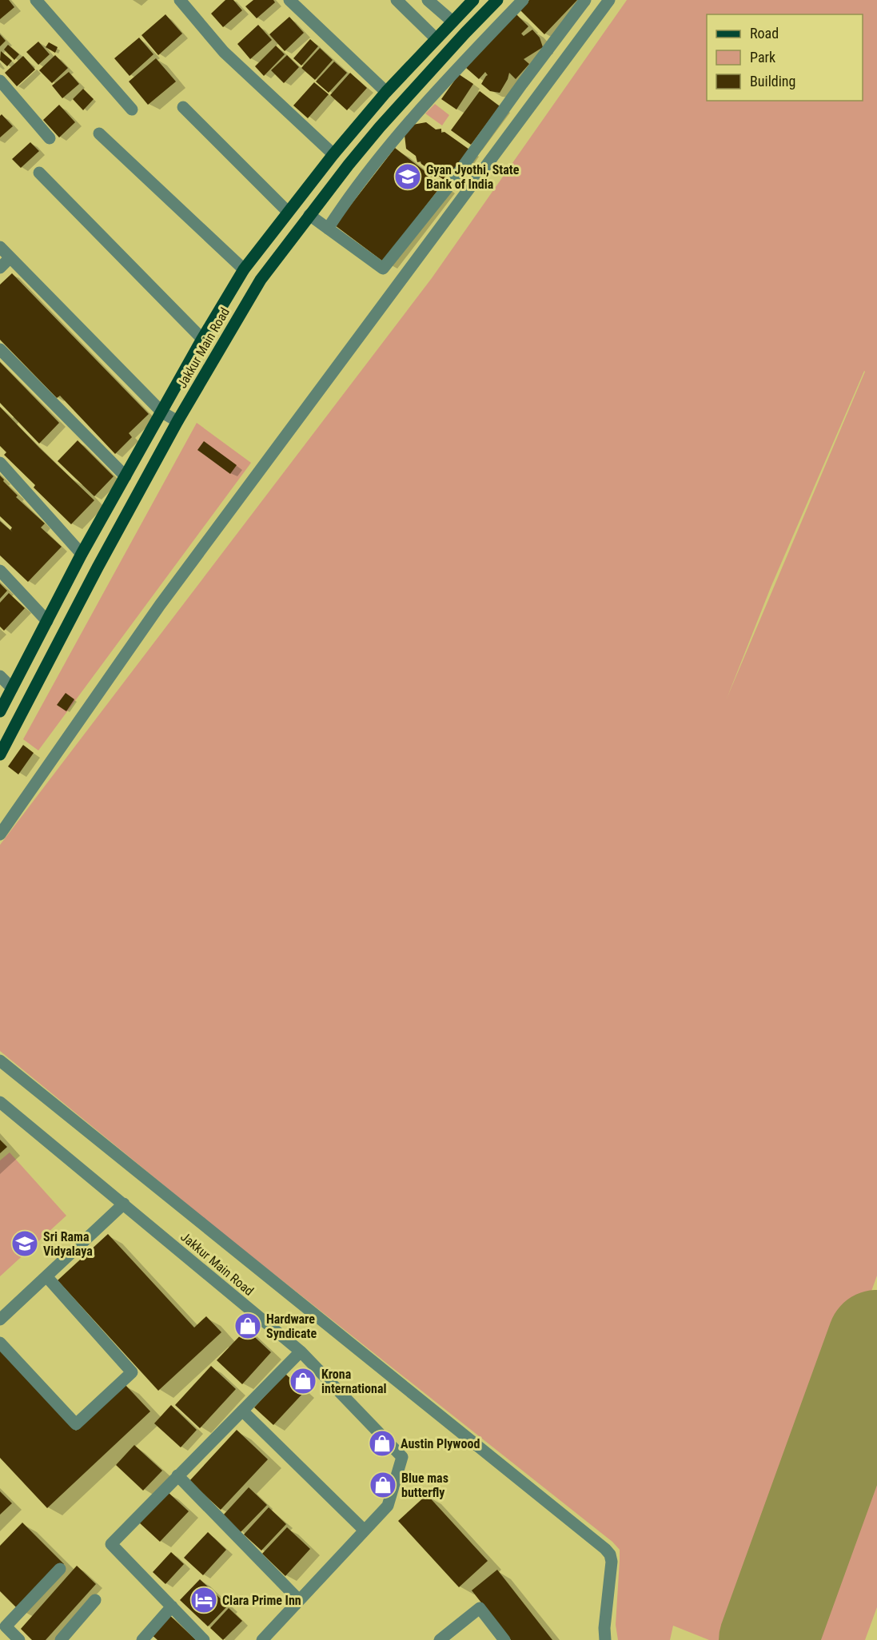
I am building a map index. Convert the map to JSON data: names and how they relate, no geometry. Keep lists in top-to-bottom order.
{
  "streets": {
    "main road": ["Jakkur Main Road"]
  },
  "places": {
    "school or university": ["Gyan Jyothi, State Bank of India", "Sri Rama Vidyalaya"],
    "shop": [
      "Hardware Syndicate",
      "Krona international",
      "Austin Plywood",
      "Blue mas butterfly"
    ],
    "hotel": ["Clara Prime Inn"]
  },
  "legend": ["Road", "Park", "Building"]
}
